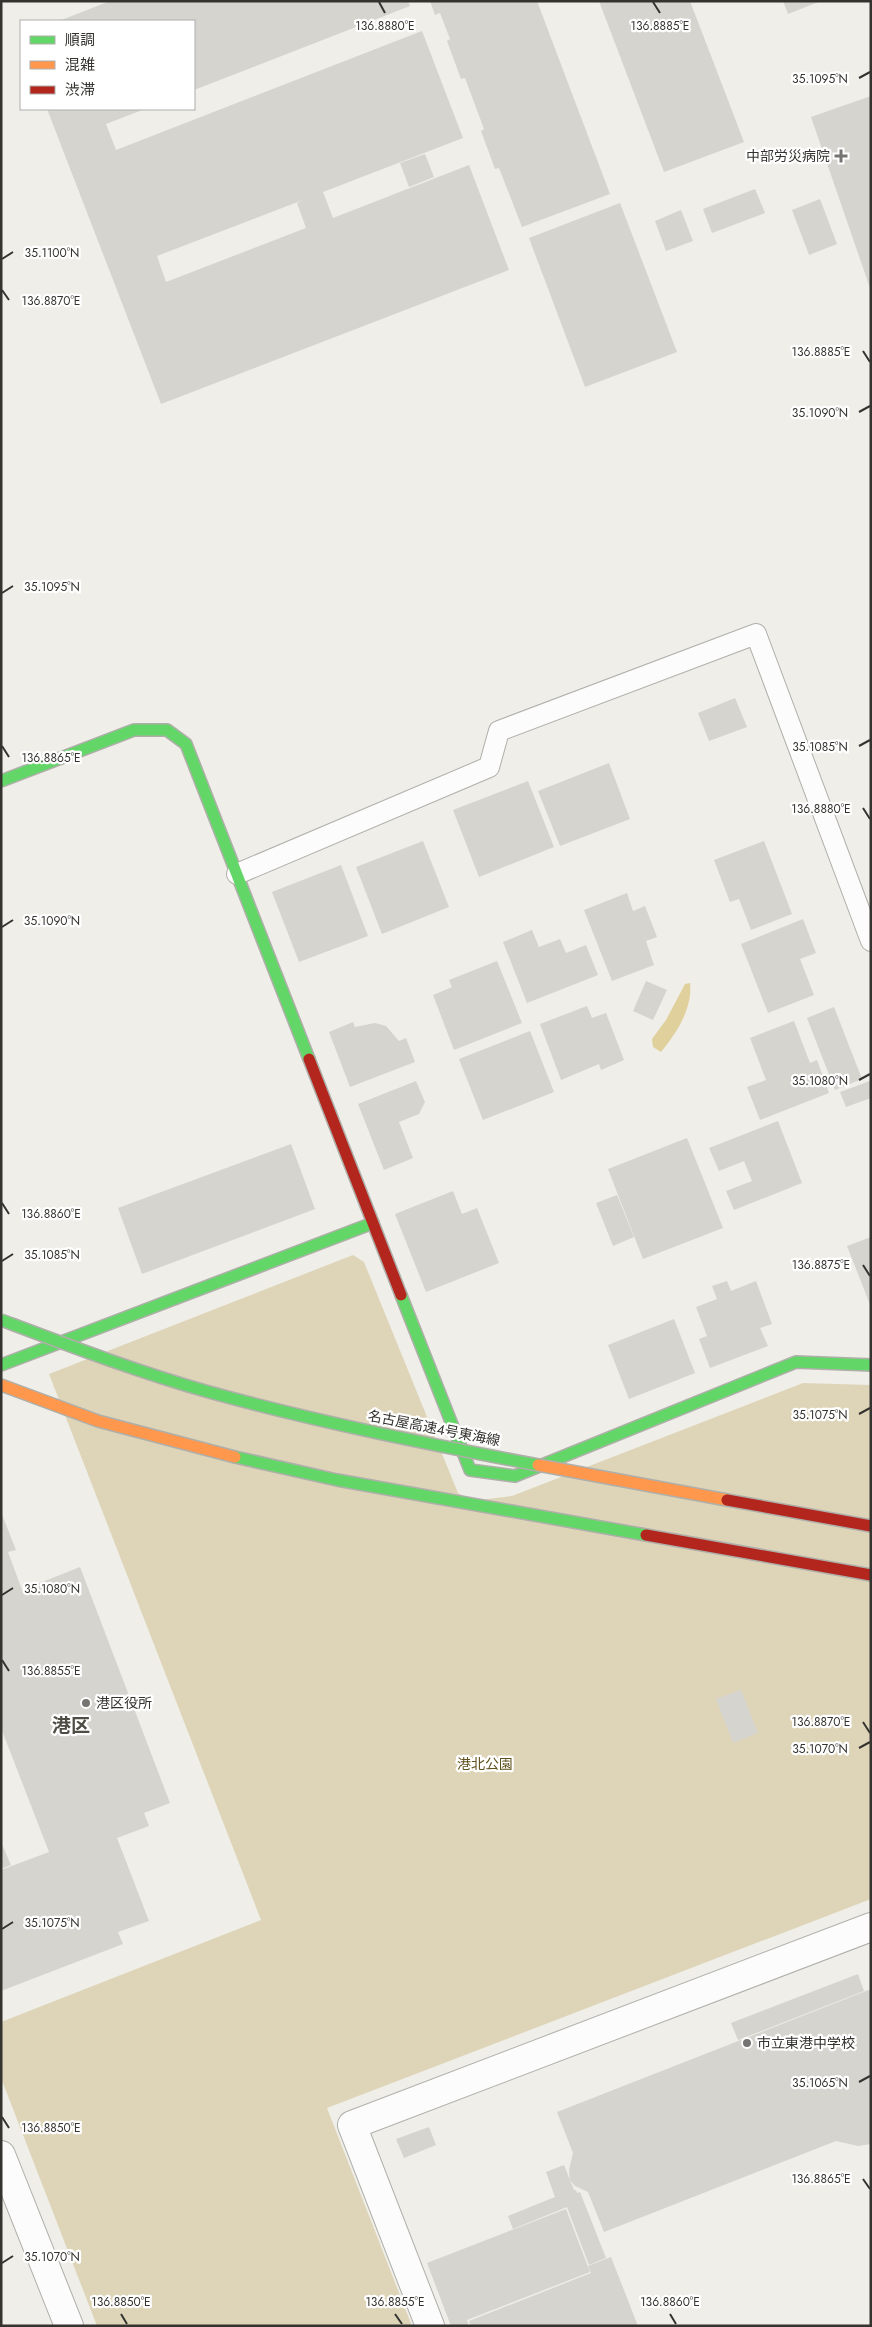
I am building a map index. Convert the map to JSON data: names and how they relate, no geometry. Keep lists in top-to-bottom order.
{
  "streets": {
    "main road": ["名古屋高速4号東海線"]
  },
  "districts": ["港区"],
  "parks": ["港北公園"],
  "places": {
    "health": ["中部労災病院"],
    "other": ["港区役所", "市立東港中学校"]
  },
  "legend": ["順調", "混雑", "渋滞"],
  "coordinates": [
    "136.8885°E",
    "136.8880°E",
    "35.1095°N",
    "35.1100°N",
    "136.8870°E",
    "35.1090°N",
    "35.1085°N",
    "136.8865°E",
    "35.1080°N",
    "136.8860°E",
    "136.8875°E",
    "35.1075°N",
    "136.8855°E",
    "35.1070°N",
    "35.1065°N",
    "136.8850°E"
  ]
}
